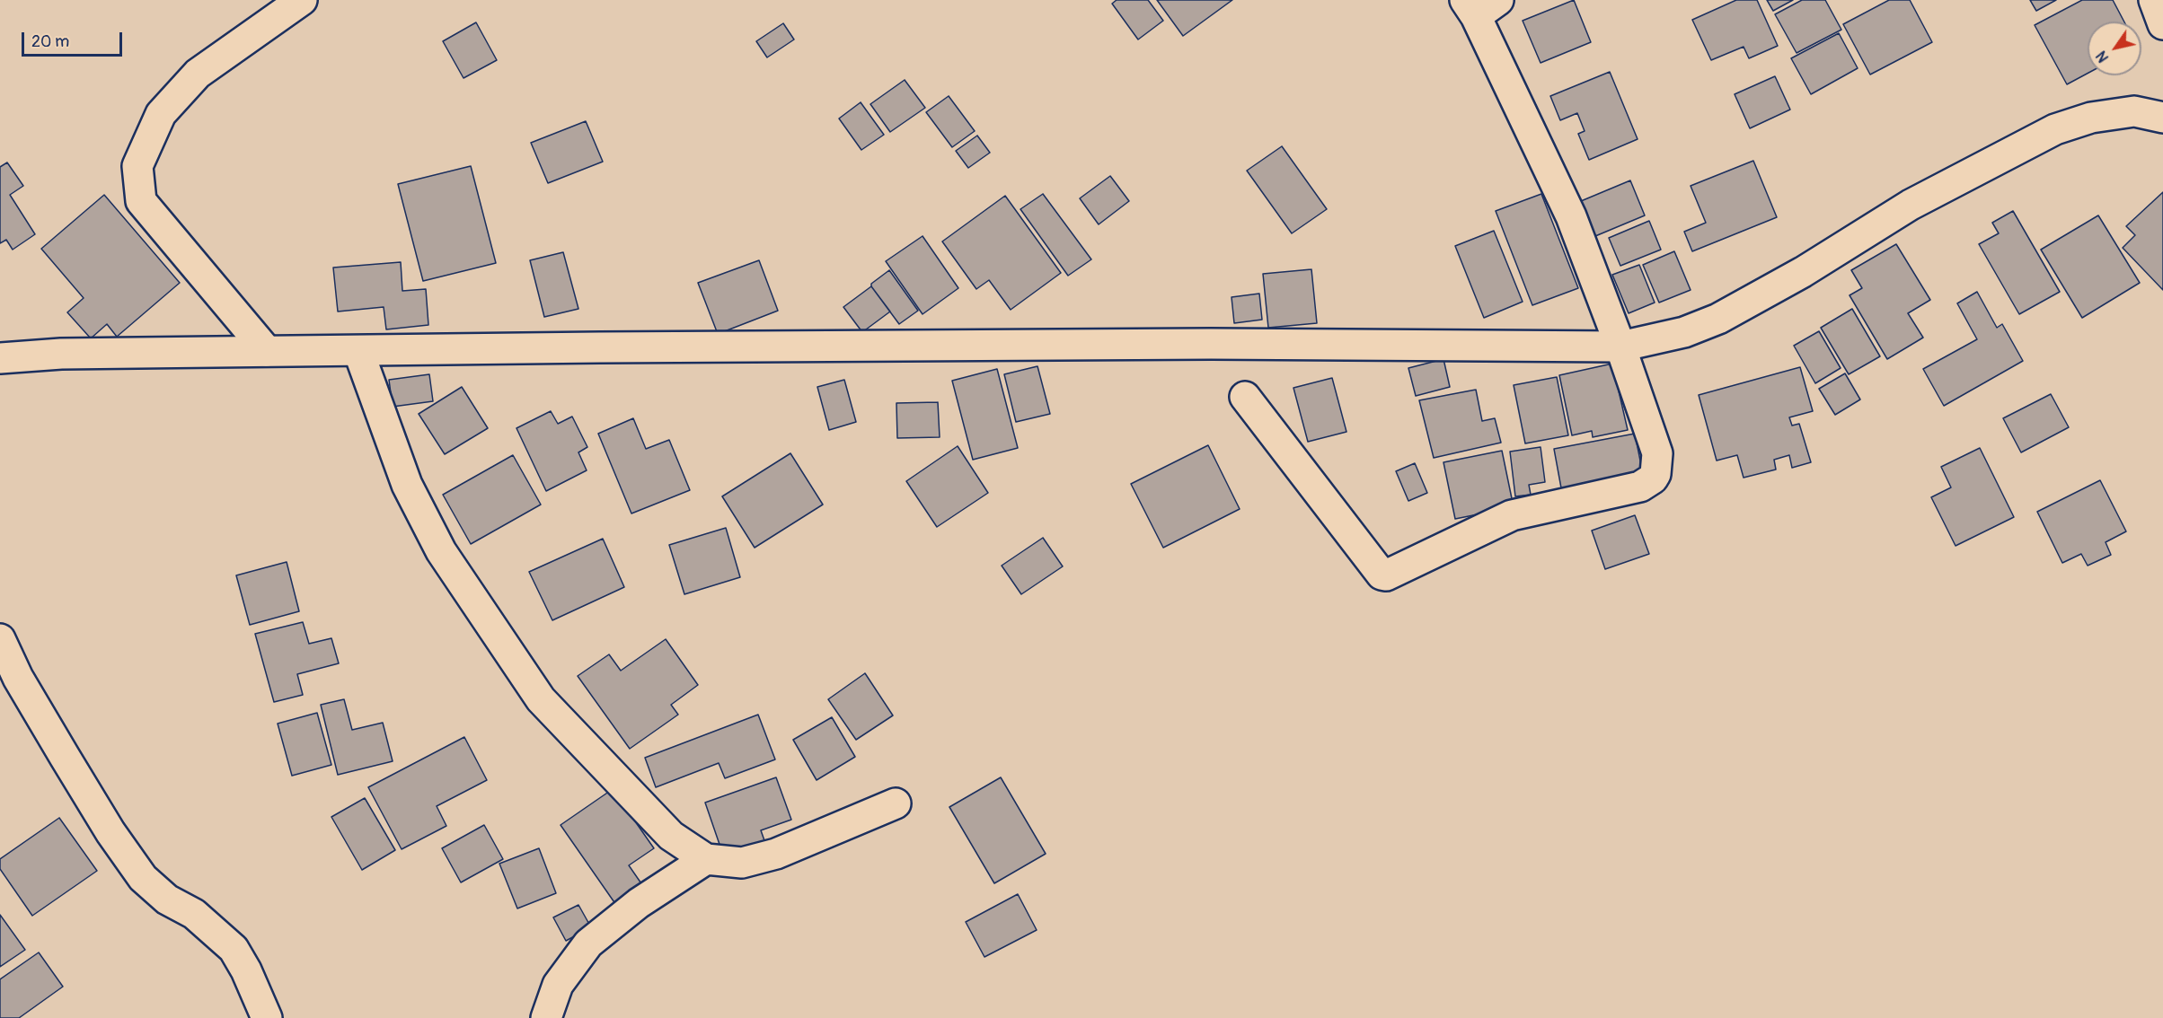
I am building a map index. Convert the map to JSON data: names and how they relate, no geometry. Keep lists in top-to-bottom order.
{
  "scale_bar": "20 m",
  "north": "bottom left"
}
